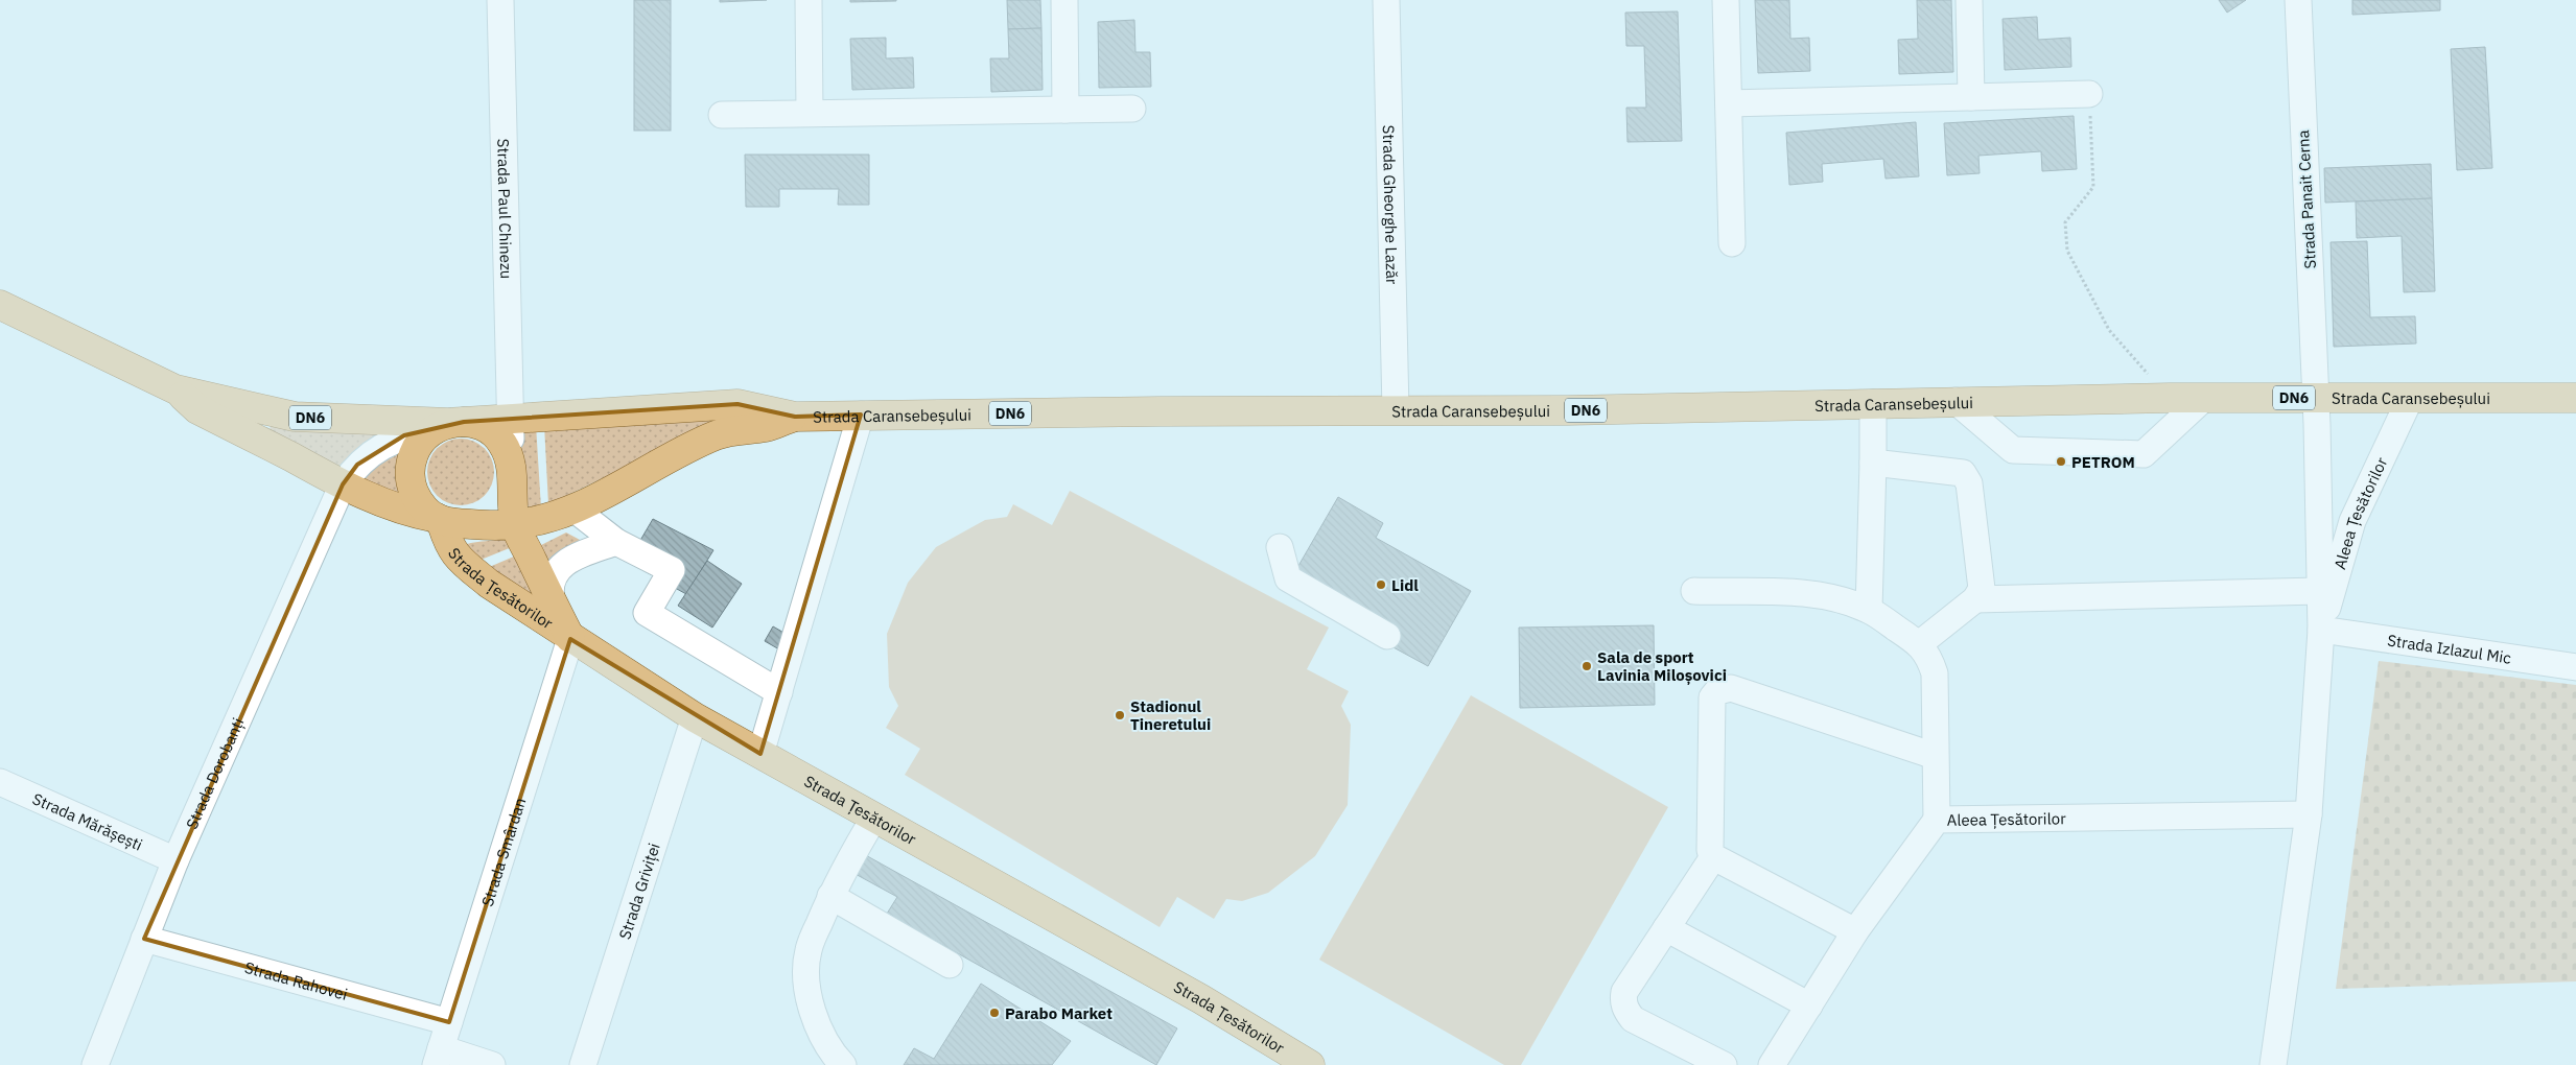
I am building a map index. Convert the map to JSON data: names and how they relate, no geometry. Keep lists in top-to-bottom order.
{
  "streets": {
    "main road": ["DN6", "Strada Caransebeșului", "Strada Țesătorilor"],
    "street": [
      "Strada Panait Cerna",
      "Strada Gheorghe Lazăr",
      "Strada Paul Chinezu",
      "Aleea Țesătorilor",
      "Strada Izlazul Mic",
      "Strada Dorobanți",
      "Strada Mărășești",
      "Strada Smârdan",
      "Strada Griviței",
      "Strada Rahovei"
    ]
  },
  "crossings": [
    ["Strada Panait Cerna", "Strada Caransebeșului"],
    ["Strada Panait Cerna", "Aleea Țesătorilor"],
    ["Strada Gheorghe Lazăr", "Strada Caransebeșului"],
    ["Strada Paul Chinezu", "DN6"],
    ["Strada Paul Chinezu", "Strada Caransebeșului"],
    ["Strada Paul Chinezu", "Strada Țesătorilor"],
    ["Strada Paul Chinezu", "Strada Dorobanți"],
    ["DN6", "Strada Caransebeșului"],
    ["DN6", "Strada Țesătorilor"],
    ["DN6", "Strada Dorobanți"],
    ["Strada Caransebeșului", "Aleea Țesătorilor"],
    ["Strada Caransebeșului", "Strada Țesătorilor"],
    ["Strada Caransebeșului", "Strada Dorobanți"],
    ["Aleea Țesătorilor", "Strada Izlazul Mic"],
    ["Strada Țesătorilor", "Strada Dorobanți"],
    ["Strada Țesătorilor", "Strada Smârdan"],
    ["Strada Țesătorilor", "Strada Griviței"],
    ["Strada Dorobanți", "Strada Mărășești"],
    ["Strada Dorobanți", "Strada Rahovei"],
    ["Strada Smârdan", "Strada Rahovei"]
  ],
  "places": [
    "PETROM",
    "Lidl",
    "Sala de sport Lavinia Miloșovici",
    "Stadionul Tineretului",
    "Parabo Market"
  ]
}
